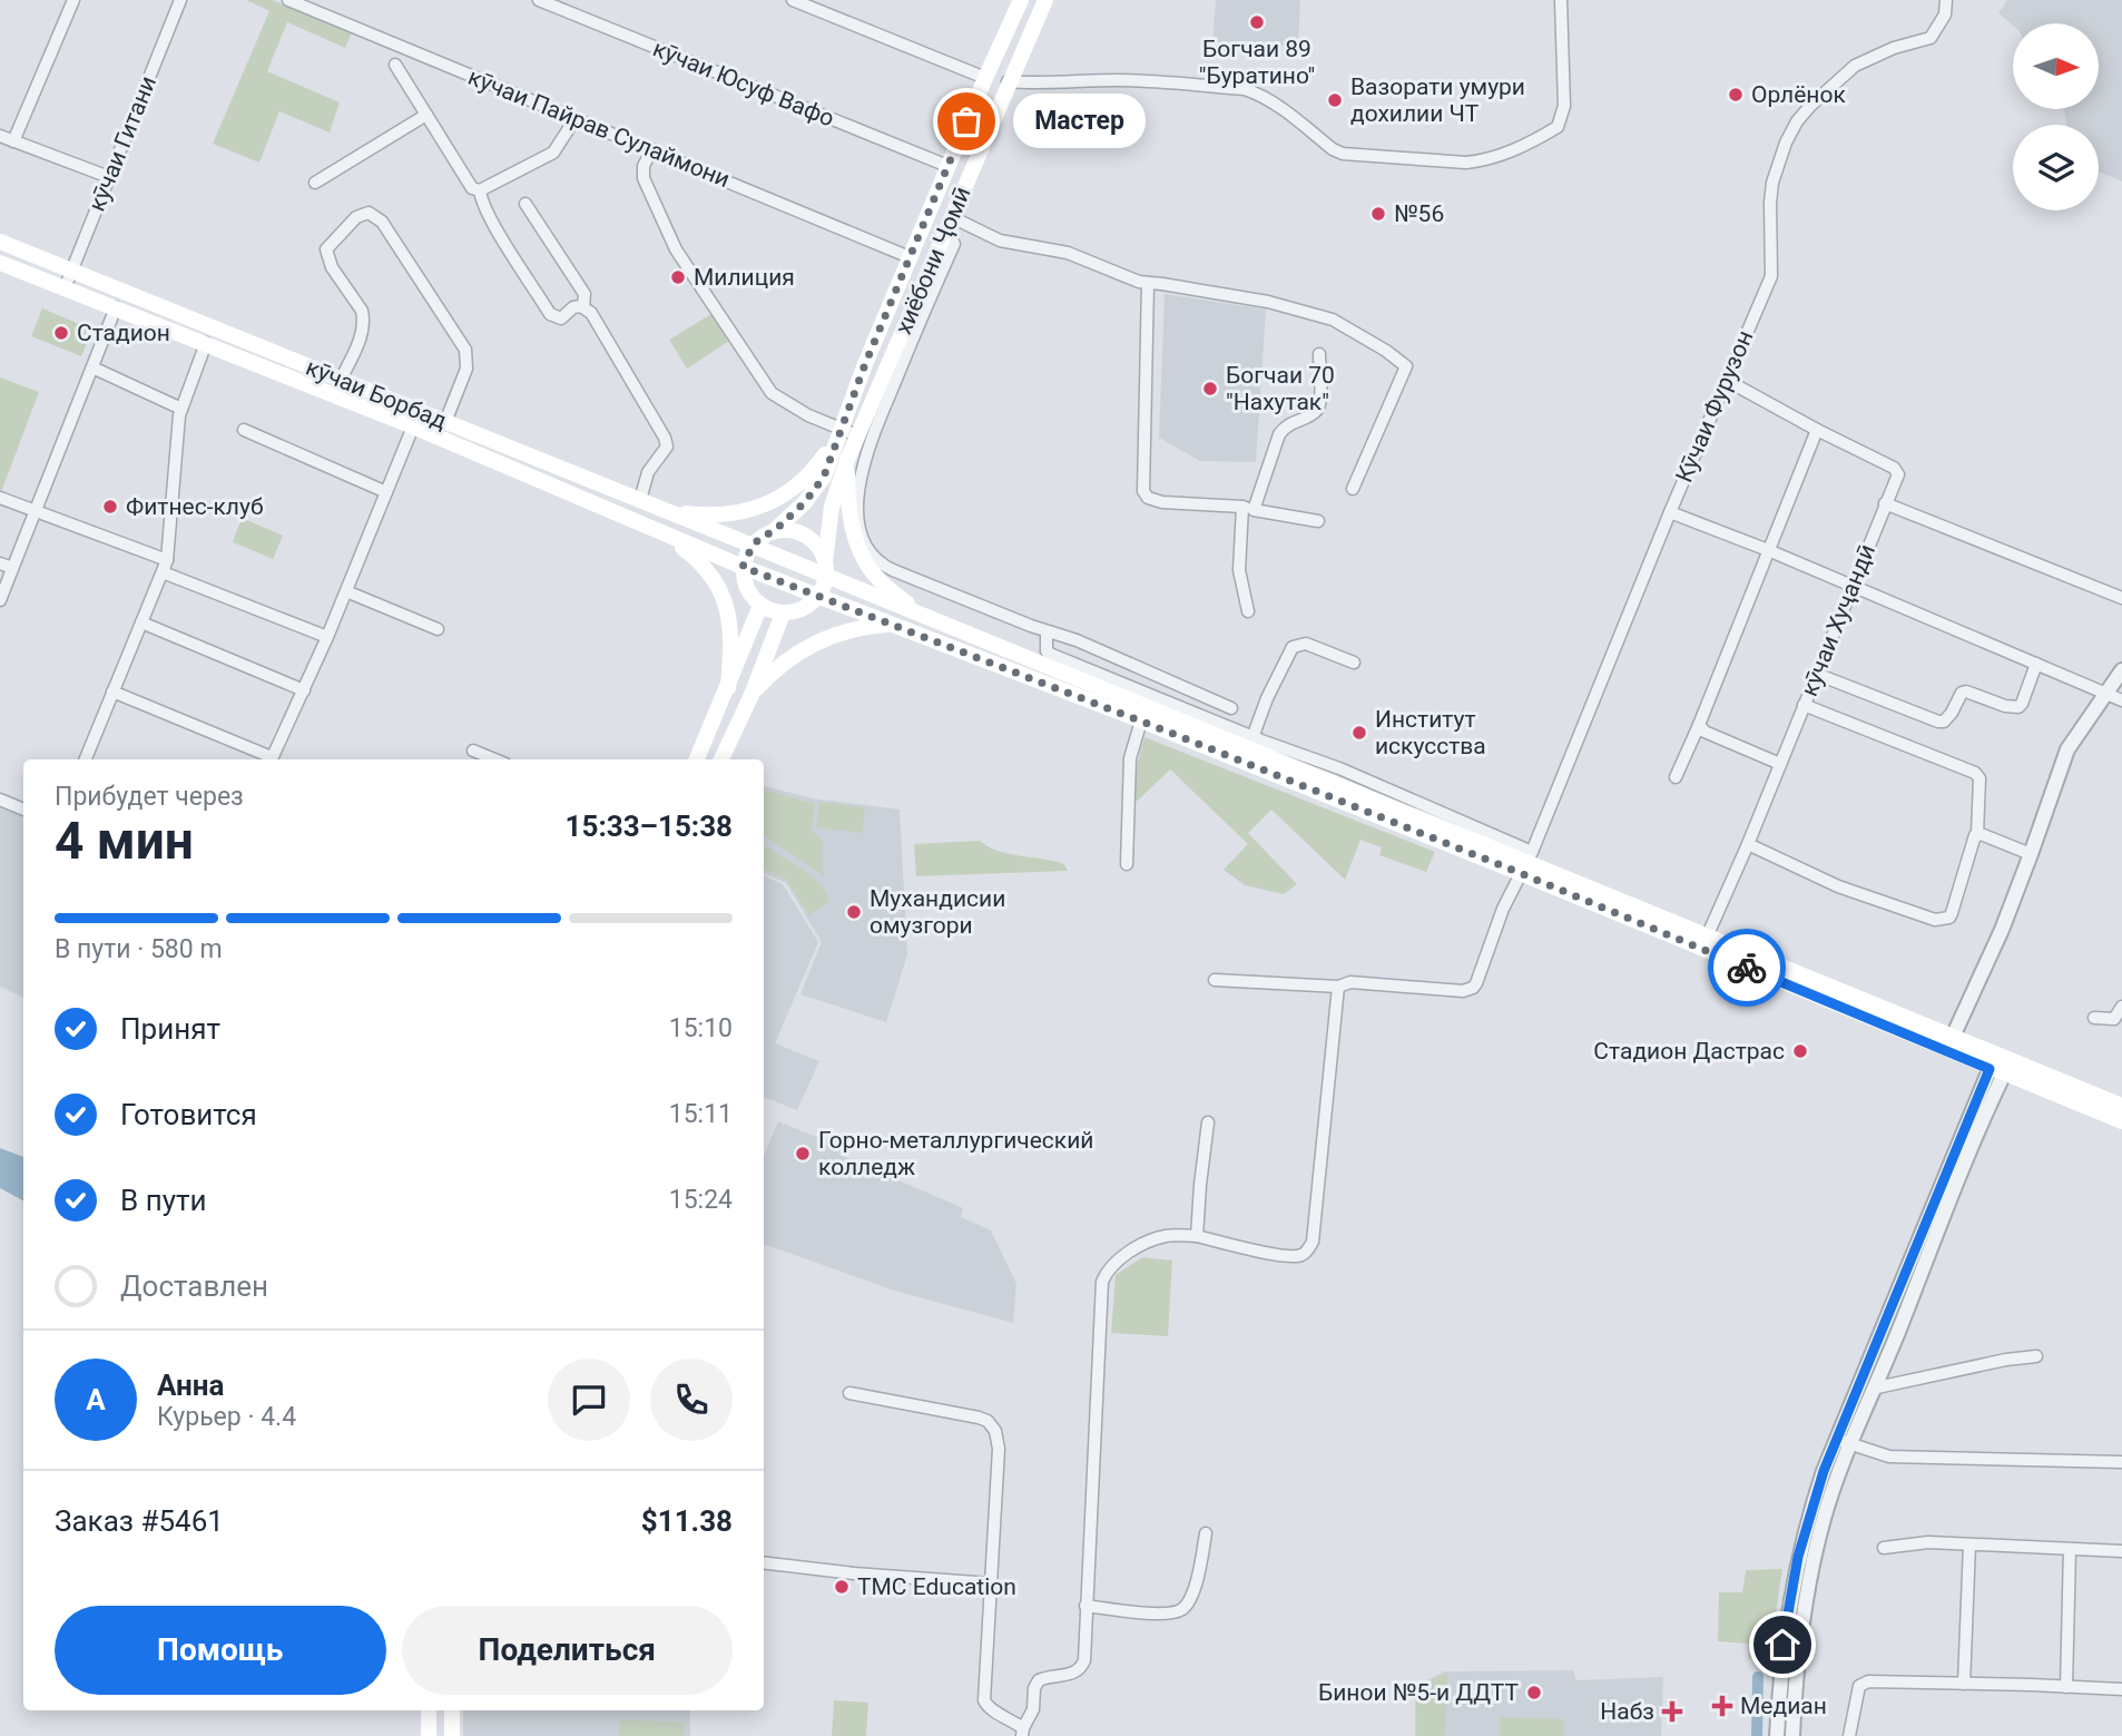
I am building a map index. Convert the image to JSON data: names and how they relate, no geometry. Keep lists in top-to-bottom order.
{
  "streets": {
    "main road": ["хиёбони Ҷомӣ", "кӯчаи Борбад"],
    "street": [
      "кӯчаи Юсуф Вафо",
      "кӯчаи Пайрав Сулаймони",
      "кӯчаи Гитани",
      "Кӯчаи Фурузон",
      "кӯчаи Хуҷандӣ"
    ]
  },
  "crossings": [
    ["кӯчаи Юсуф Вафо", "хиёбони Ҷомӣ"],
    ["кӯчаи Пайрав Сулаймони", "хиёбони Ҷомӣ"],
    ["кӯчаи Гитани", "кӯчаи Борбад"],
    ["хиёбони Ҷомӣ", "кӯчаи Борбад"],
    ["кӯчаи Борбад", "Кӯчаи Фурузон"],
    ["кӯчаи Борбад", "кӯчаи Хуҷандӣ"],
    ["Кӯчаи Фурузон", "кӯчаи Хуҷандӣ"]
  ],
  "places": {
    "other": [
      "Богчаи 89 \"Буратино\"",
      "Орлёнок",
      "Вазорати умури дохилии ЧТ",
      "Мастер",
      "№56",
      "Милиция",
      "Стадион",
      "Богчаи 70 \"Нахутак\"",
      "Фитнес-клуб",
      "Институт искусства",
      "Мухандисии омузгори",
      "Стадион Дастрас",
      "Горно-металлургический колледж",
      "TMC Education",
      "Бинои №5-и ДДТТ"
    ],
    "health": ["Медиан", "Набз"]
  },
  "north": "right",
  "page": {
    "bubble": "Мастер",
    "heading": ["4 мин", "Прибудет через", "15:33–15:38"],
    "panel": [
      "Анна",
      "Курьер · 4.4",
      "Заказ #5461",
      "$11.38"
    ],
    "bar": "В пути · 580 m",
    "list": [
      ["Принят", "15:10"],
      ["Готовится", "15:11"],
      ["В пути", "15:24"],
      "Доставлен"
    ],
    "round": "А",
    "buttons": ["Помощь", "Поделиться"]
  }
}
